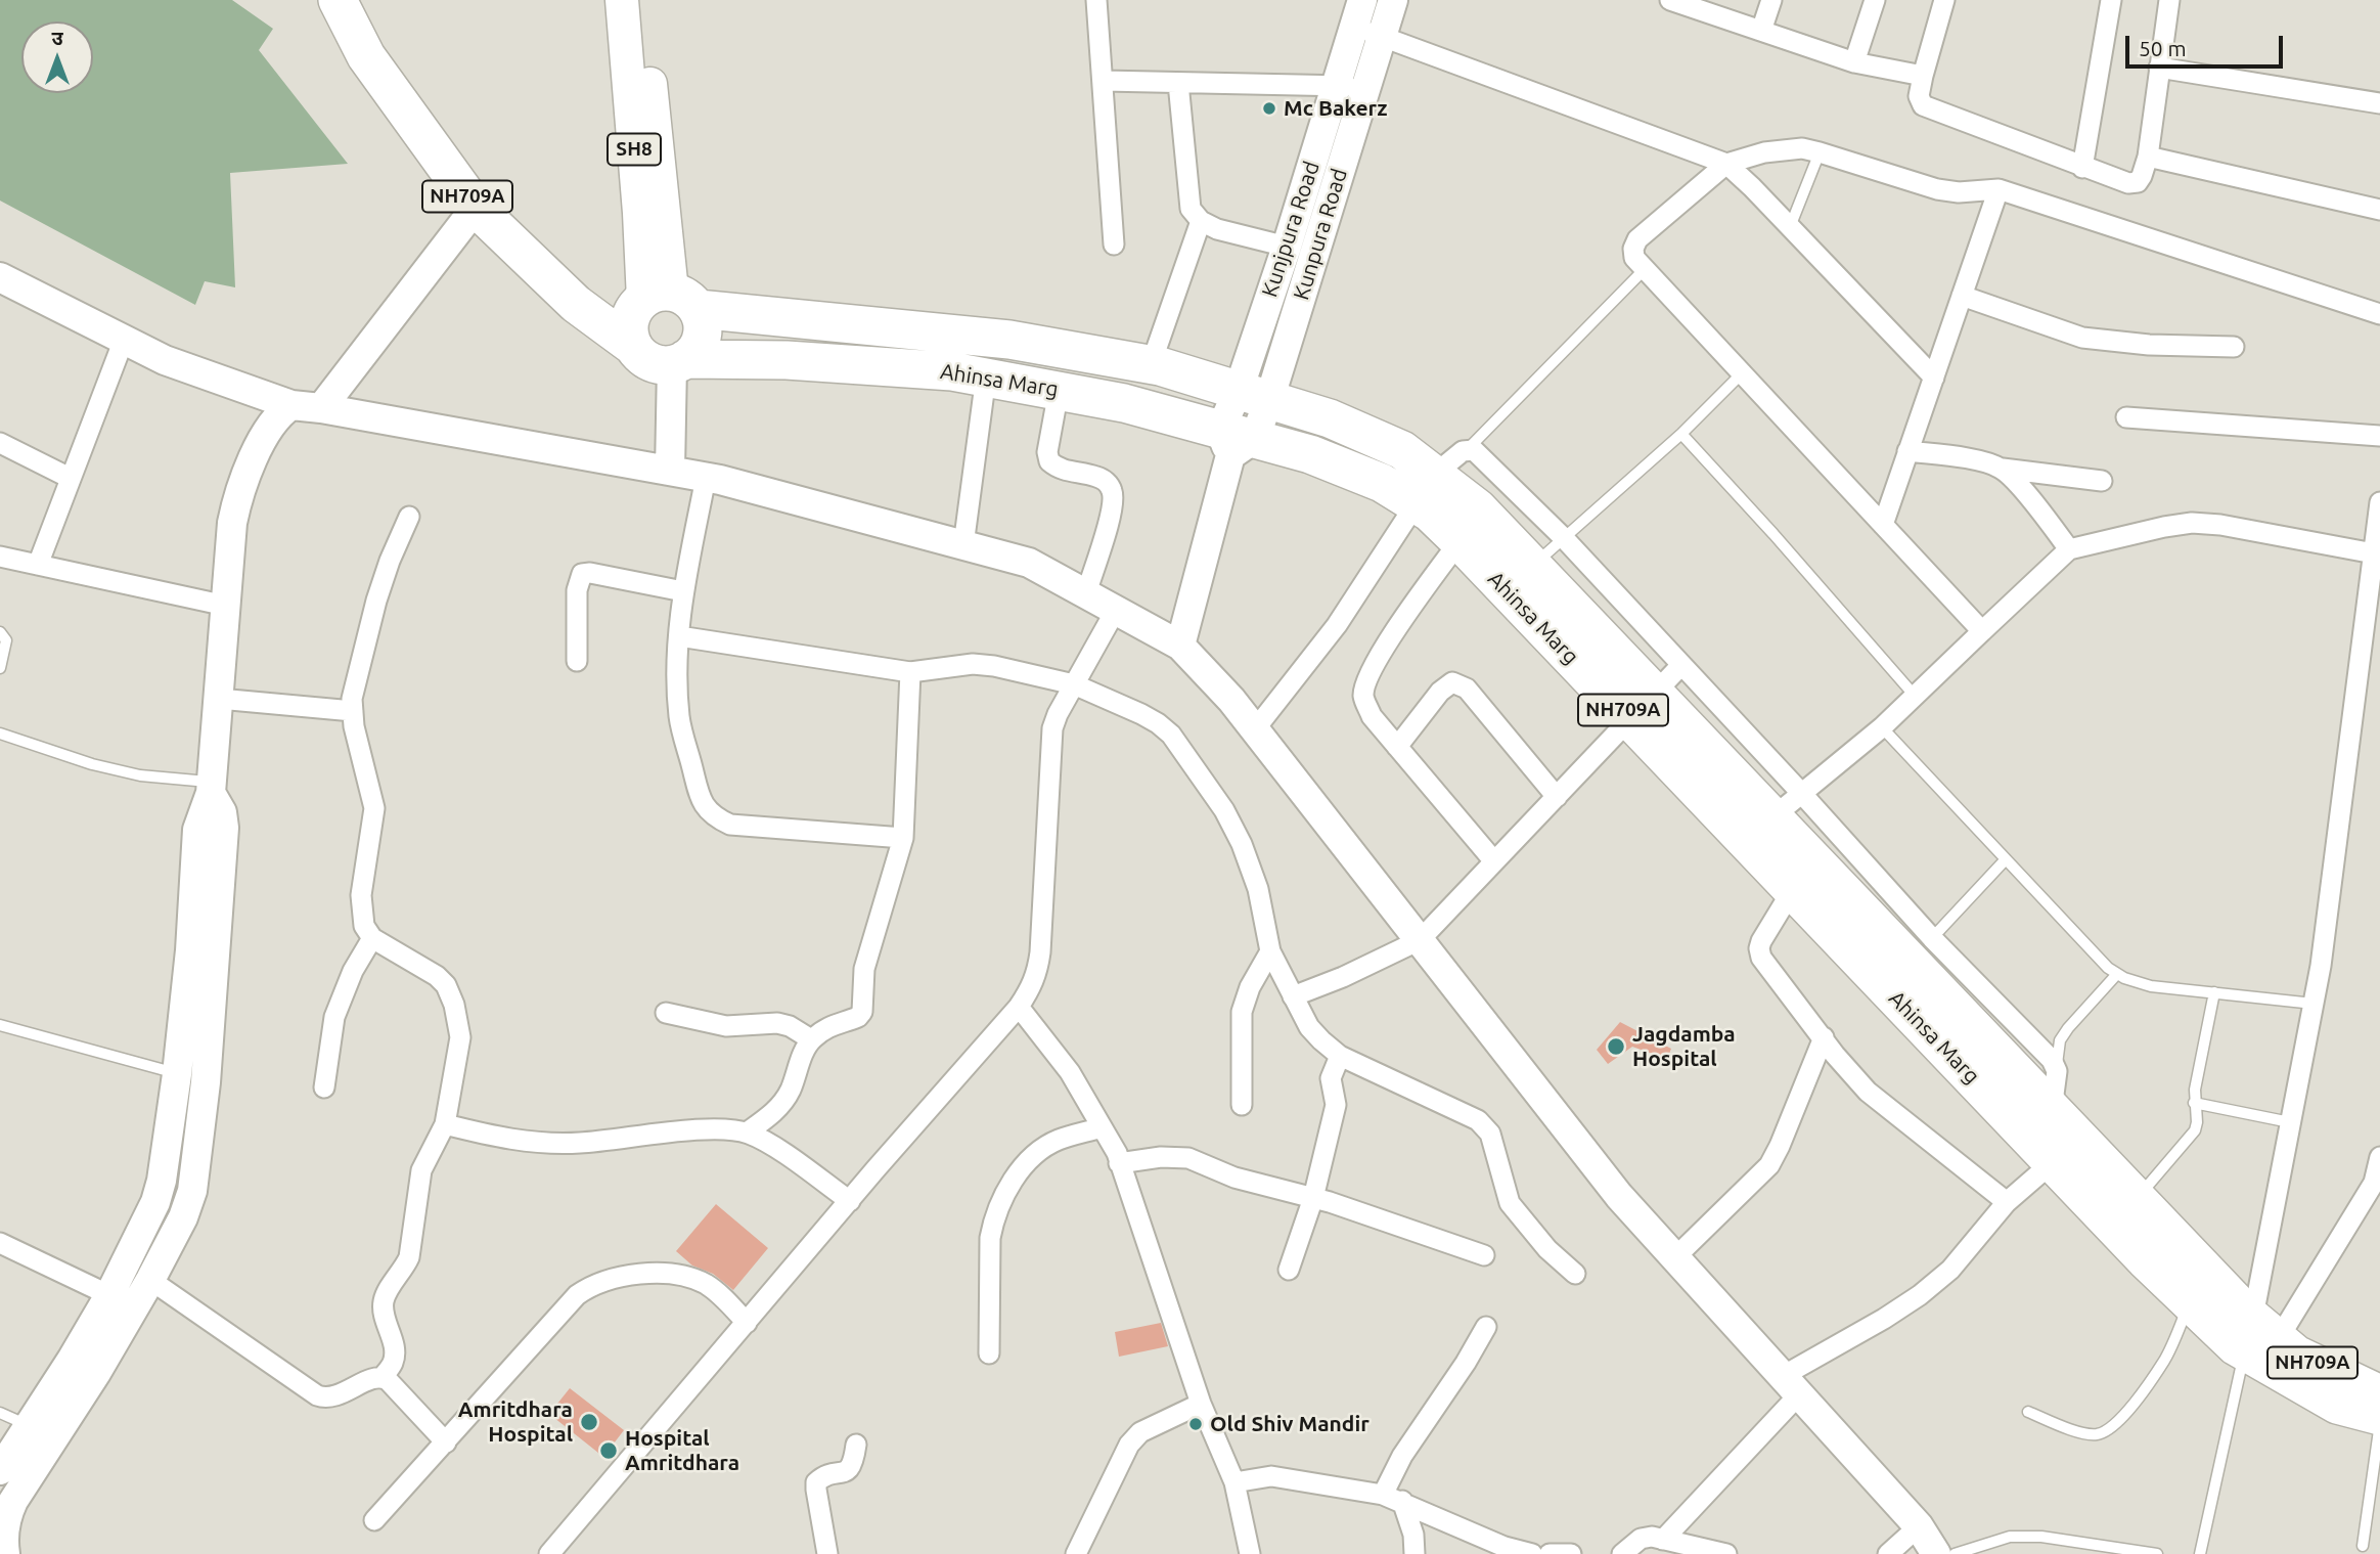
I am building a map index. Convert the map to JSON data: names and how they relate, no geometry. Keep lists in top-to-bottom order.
{
  "streets": {
    "highway": ["NH709A", "Ahinsa Marg"],
    "main road": ["SH8"],
    "street": ["Kunjpura Road", "Kunpura Road"]
  },
  "crossings": [
    ["SH8", "NH709A"],
    ["SH8", "Ahinsa Marg"],
    ["NH709A", "Ahinsa Marg"],
    ["Kunjpura Road", "Kunpura Road"],
    ["Kunjpura Road", "Ahinsa Marg"],
    ["Kunpura Road", "Ahinsa Marg"]
  ],
  "places": [
    "Mc Bakerz",
    "Jagdamba Hospital",
    "Amritdhara Hospital",
    "Old Shiv Mandir",
    "Hospital Amritdhara"
  ],
  "scale_bar": "50 m",
  "north": "top"
}
